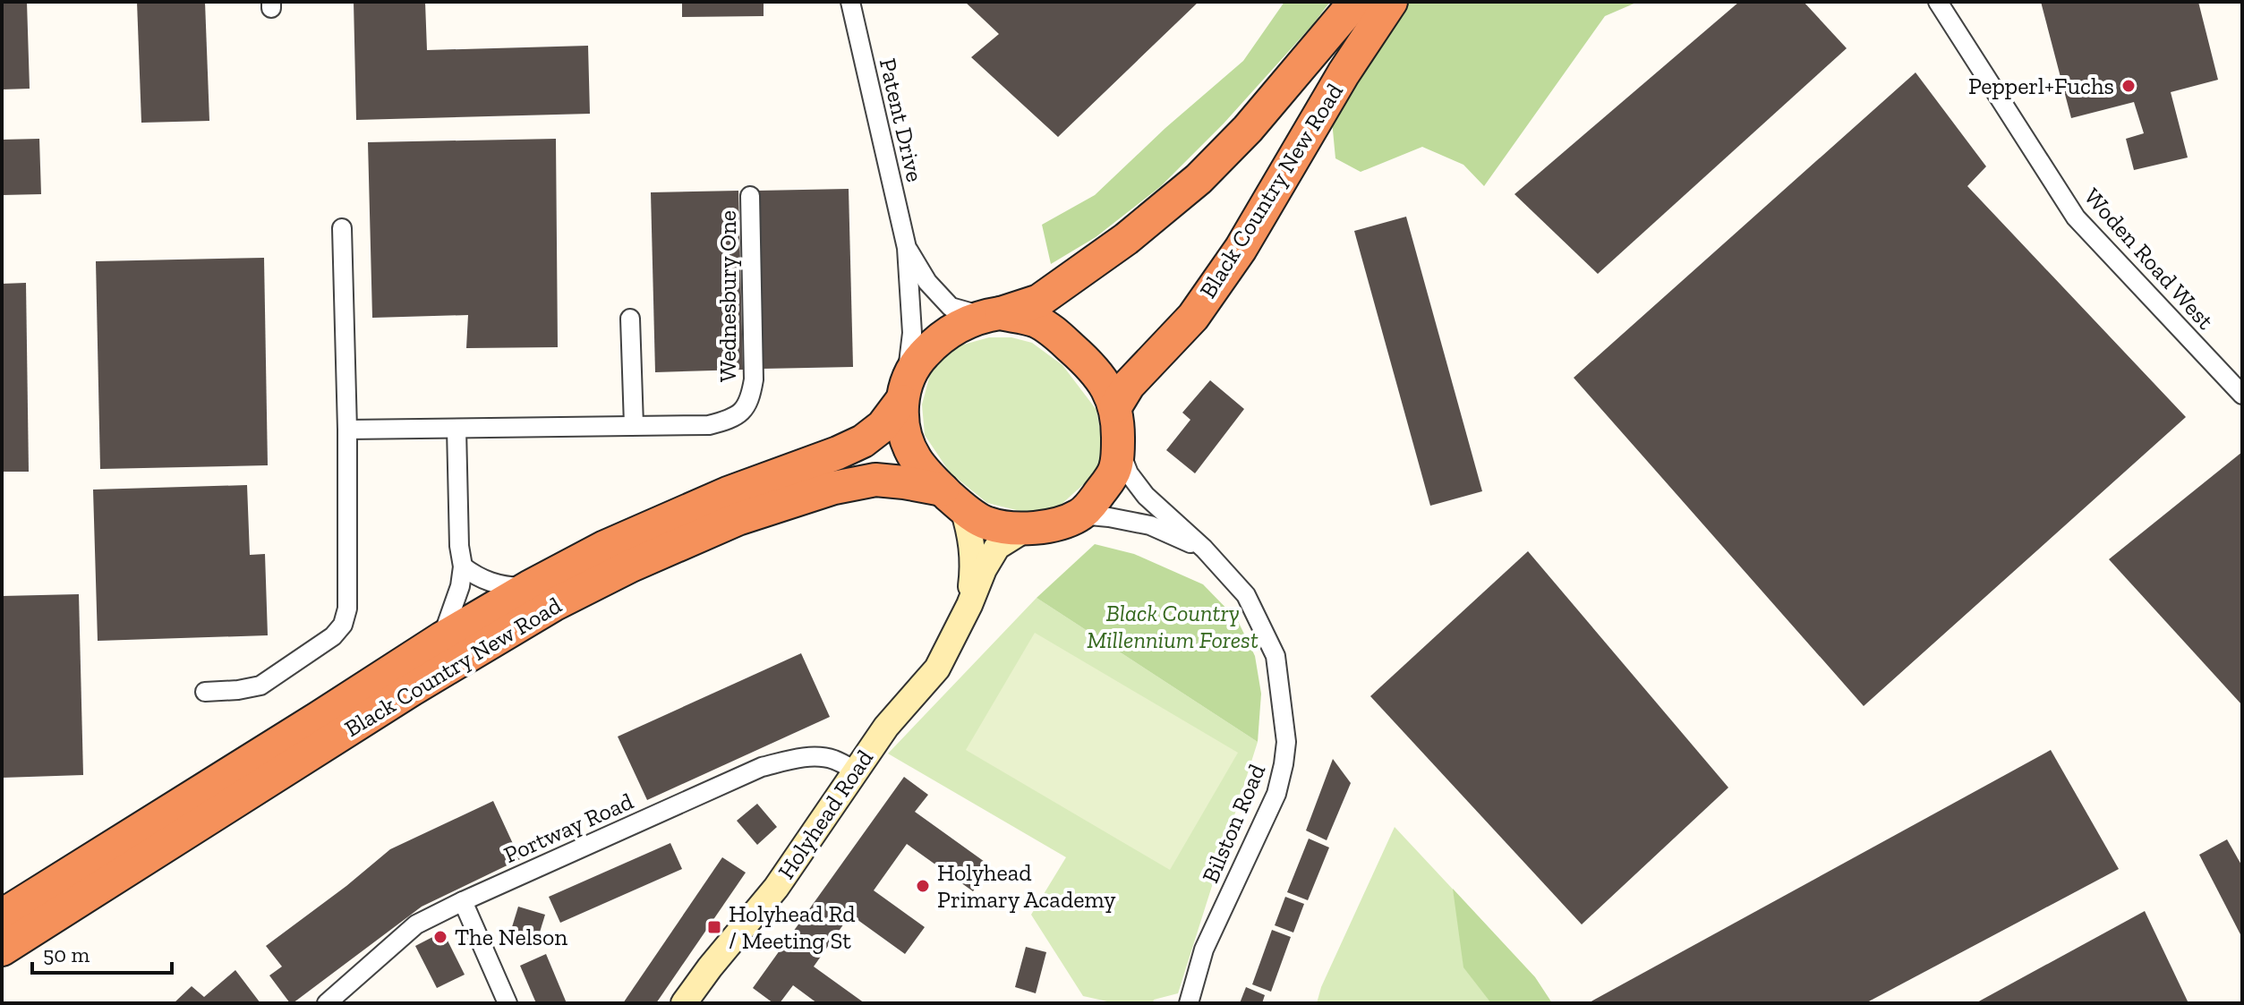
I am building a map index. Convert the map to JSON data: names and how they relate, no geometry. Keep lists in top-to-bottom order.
{
  "streets": {
    "highway": ["Black Country New Road"],
    "street": [
      "Patent Drive",
      "Woden Road West",
      "Wednesbury One",
      "Holyhead Road",
      "Bilston Road",
      "Portway Road"
    ]
  },
  "crossings": [
    ["Patent Drive", "Black Country New Road"],
    ["Patent Drive", "Holyhead Road"],
    ["Patent Drive", "Bilston Road"],
    ["Black Country New Road", "Holyhead Road"],
    ["Black Country New Road", "Bilston Road"],
    ["Holyhead Road", "Bilston Road"],
    ["Holyhead Road", "Portway Road"]
  ],
  "parks": ["Black Country Millennium Forest"],
  "places": {
    "other": ["Pepperl+Fuchs", "Holyhead Primary Academy", "The Nelson"],
    "transit": ["Holyhead Rd / Meeting St"]
  },
  "scale_bar": "50 m"
}
